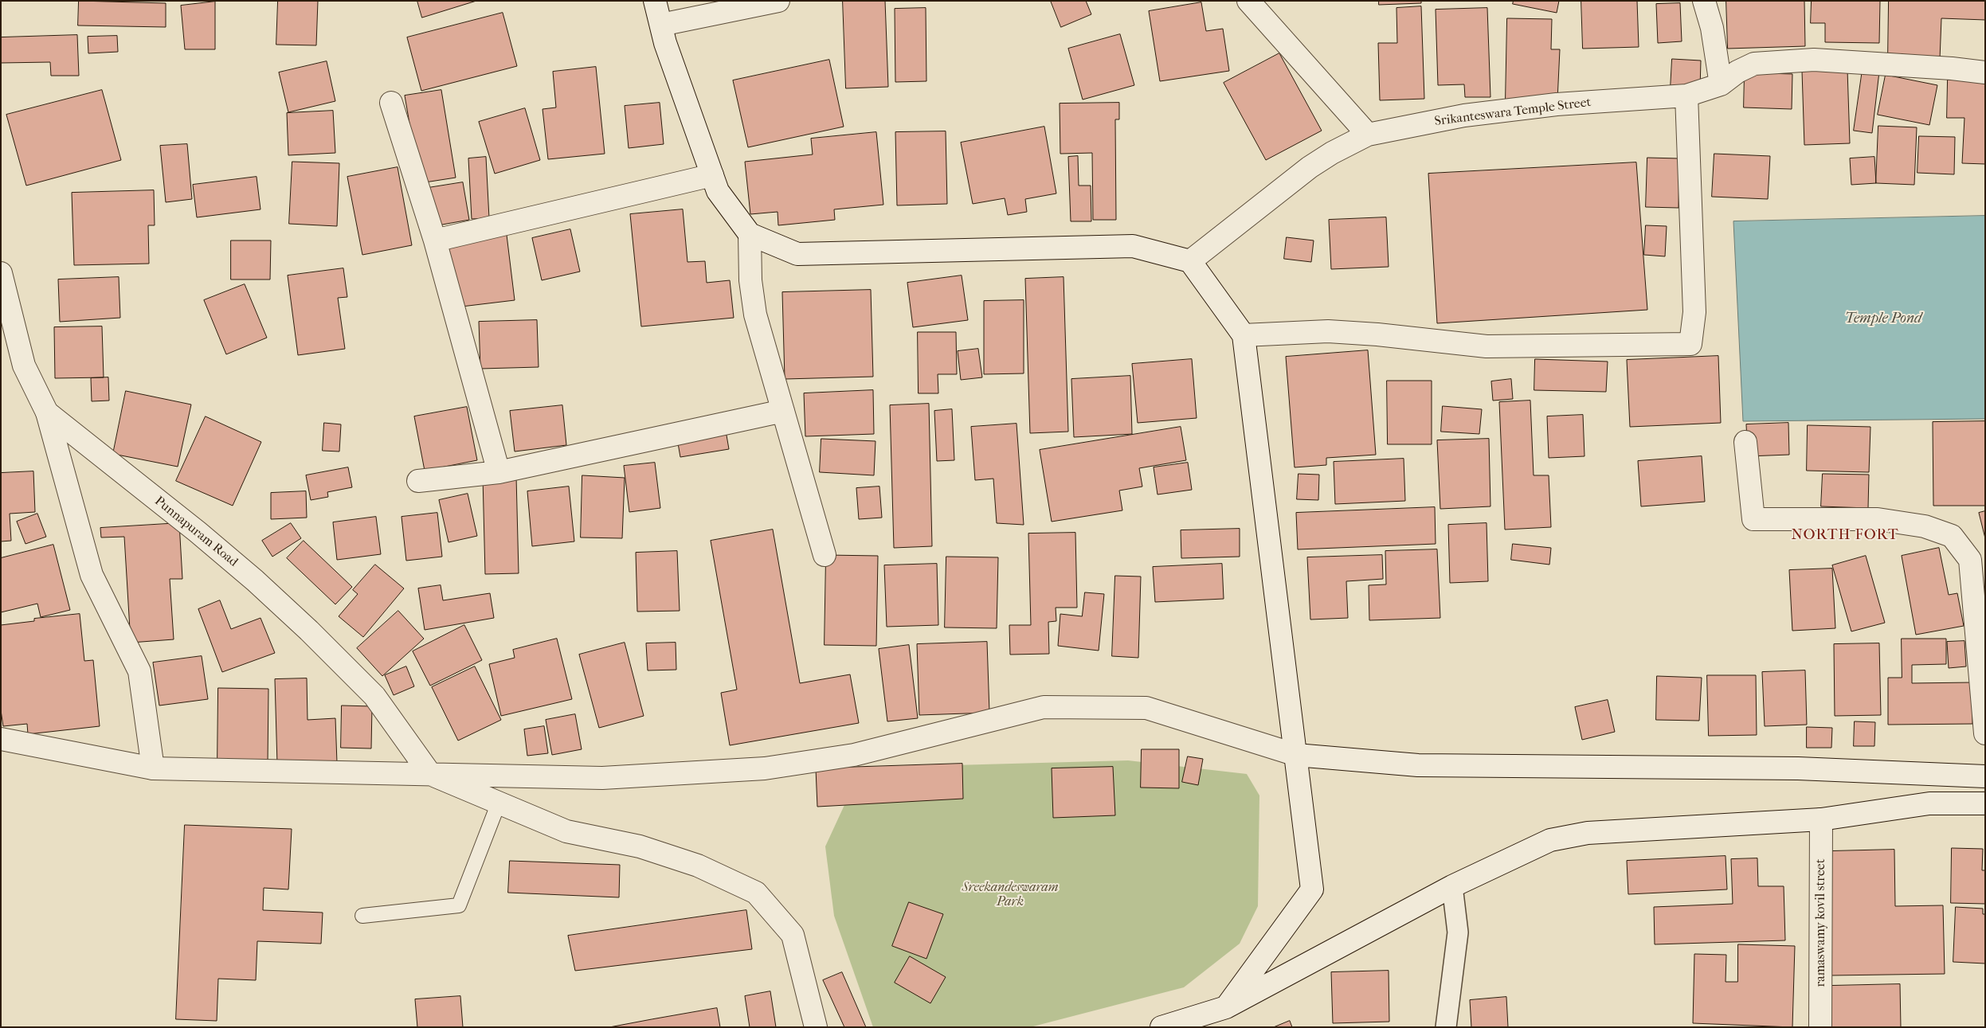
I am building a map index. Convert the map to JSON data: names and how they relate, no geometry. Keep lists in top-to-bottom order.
{
  "streets": {
    "street": ["Srikanteswara Temple Street", "Punnapuram Road", "ramaswamy kovil street"]
  },
  "districts": ["NORTH FORT"],
  "water": ["Temple Pond"],
  "parks": ["Sreekandeswaram Park"]
}
